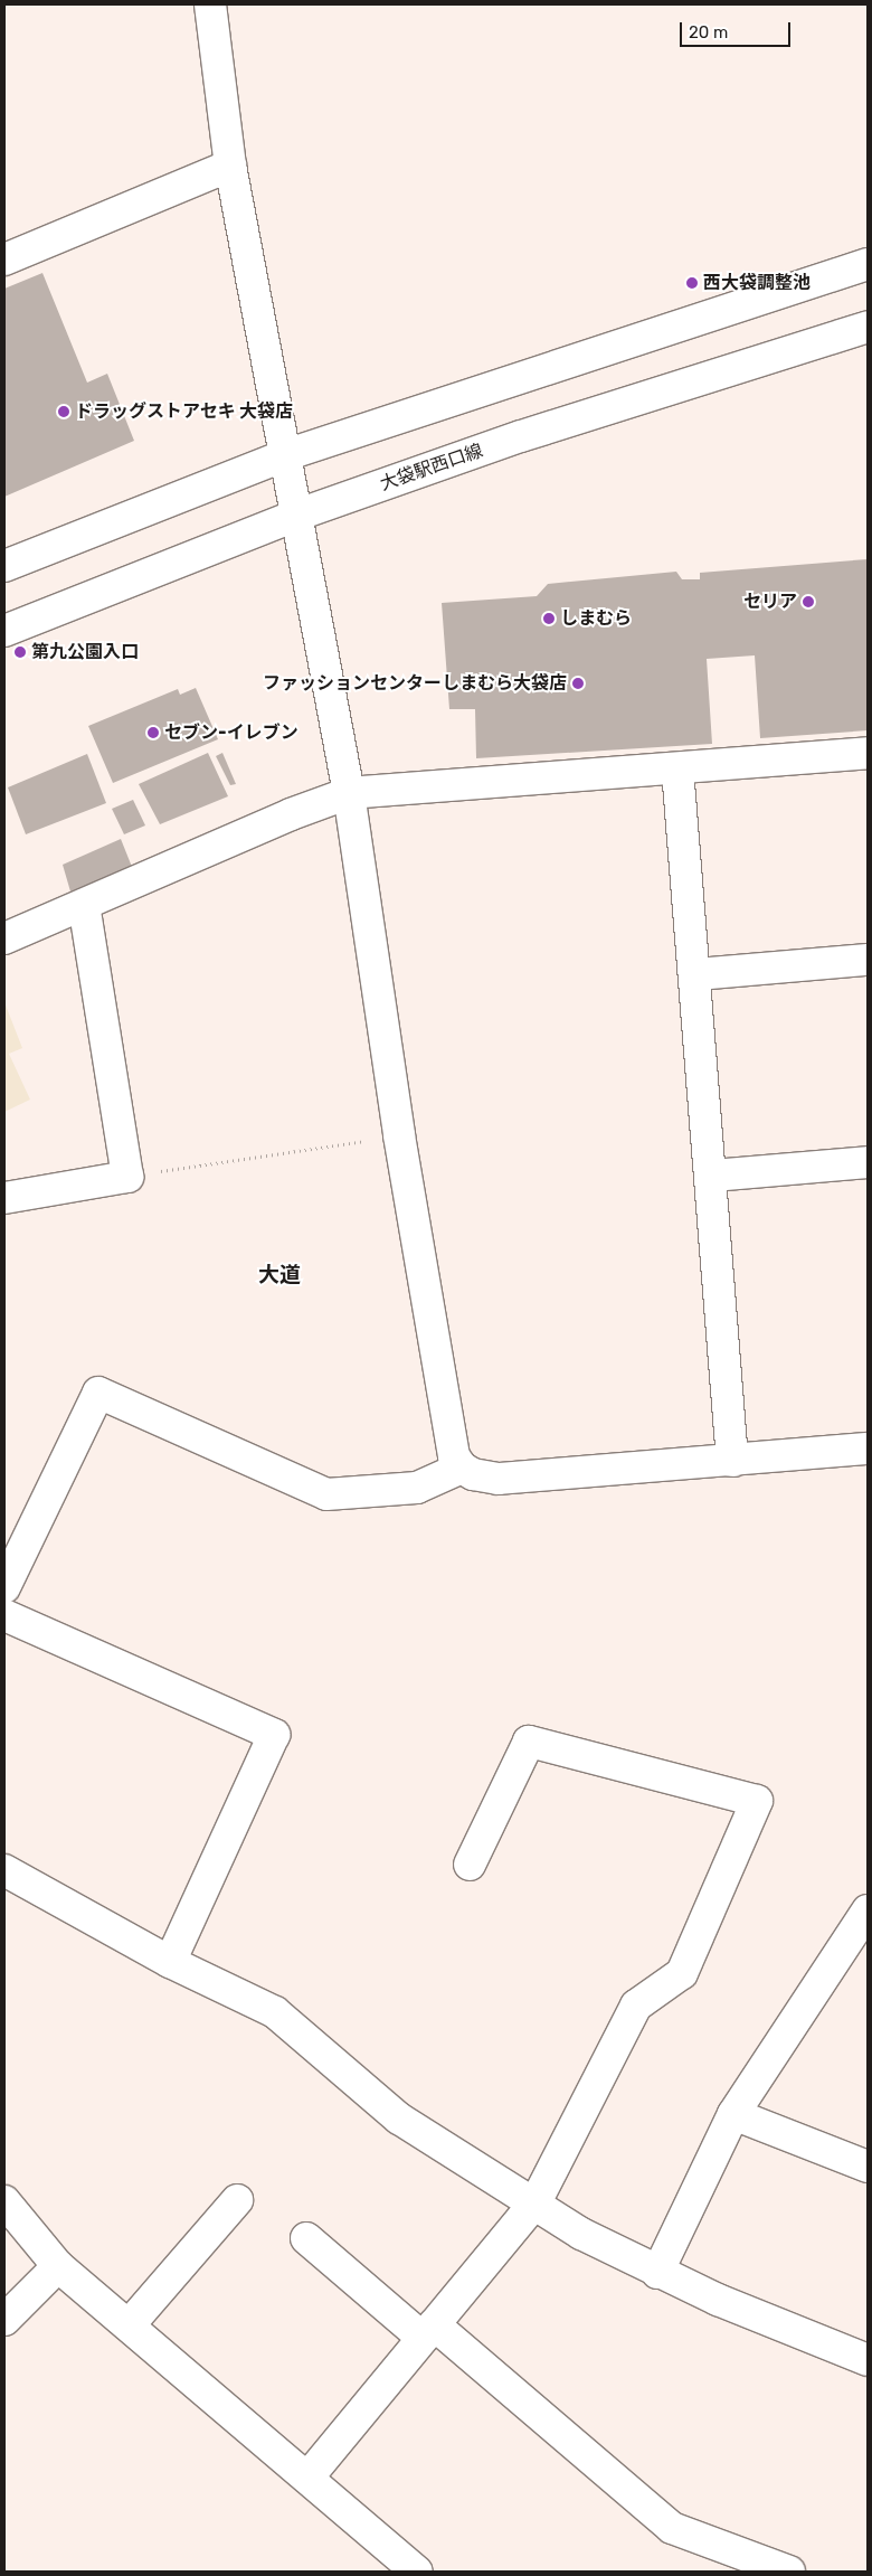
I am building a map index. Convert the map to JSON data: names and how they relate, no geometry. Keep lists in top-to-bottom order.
{
  "streets": {
    "street": ["大袋駅西口線"]
  },
  "districts": ["大道"],
  "places": [
    "西大袋調整池",
    "ドラッグストアセキ 大袋店",
    "セリア",
    "しまむら",
    "第九公園入口",
    "ファッションセンターしまむら大袋店",
    "セブン-イレブン"
  ],
  "scale_bar": "20 m"
}
